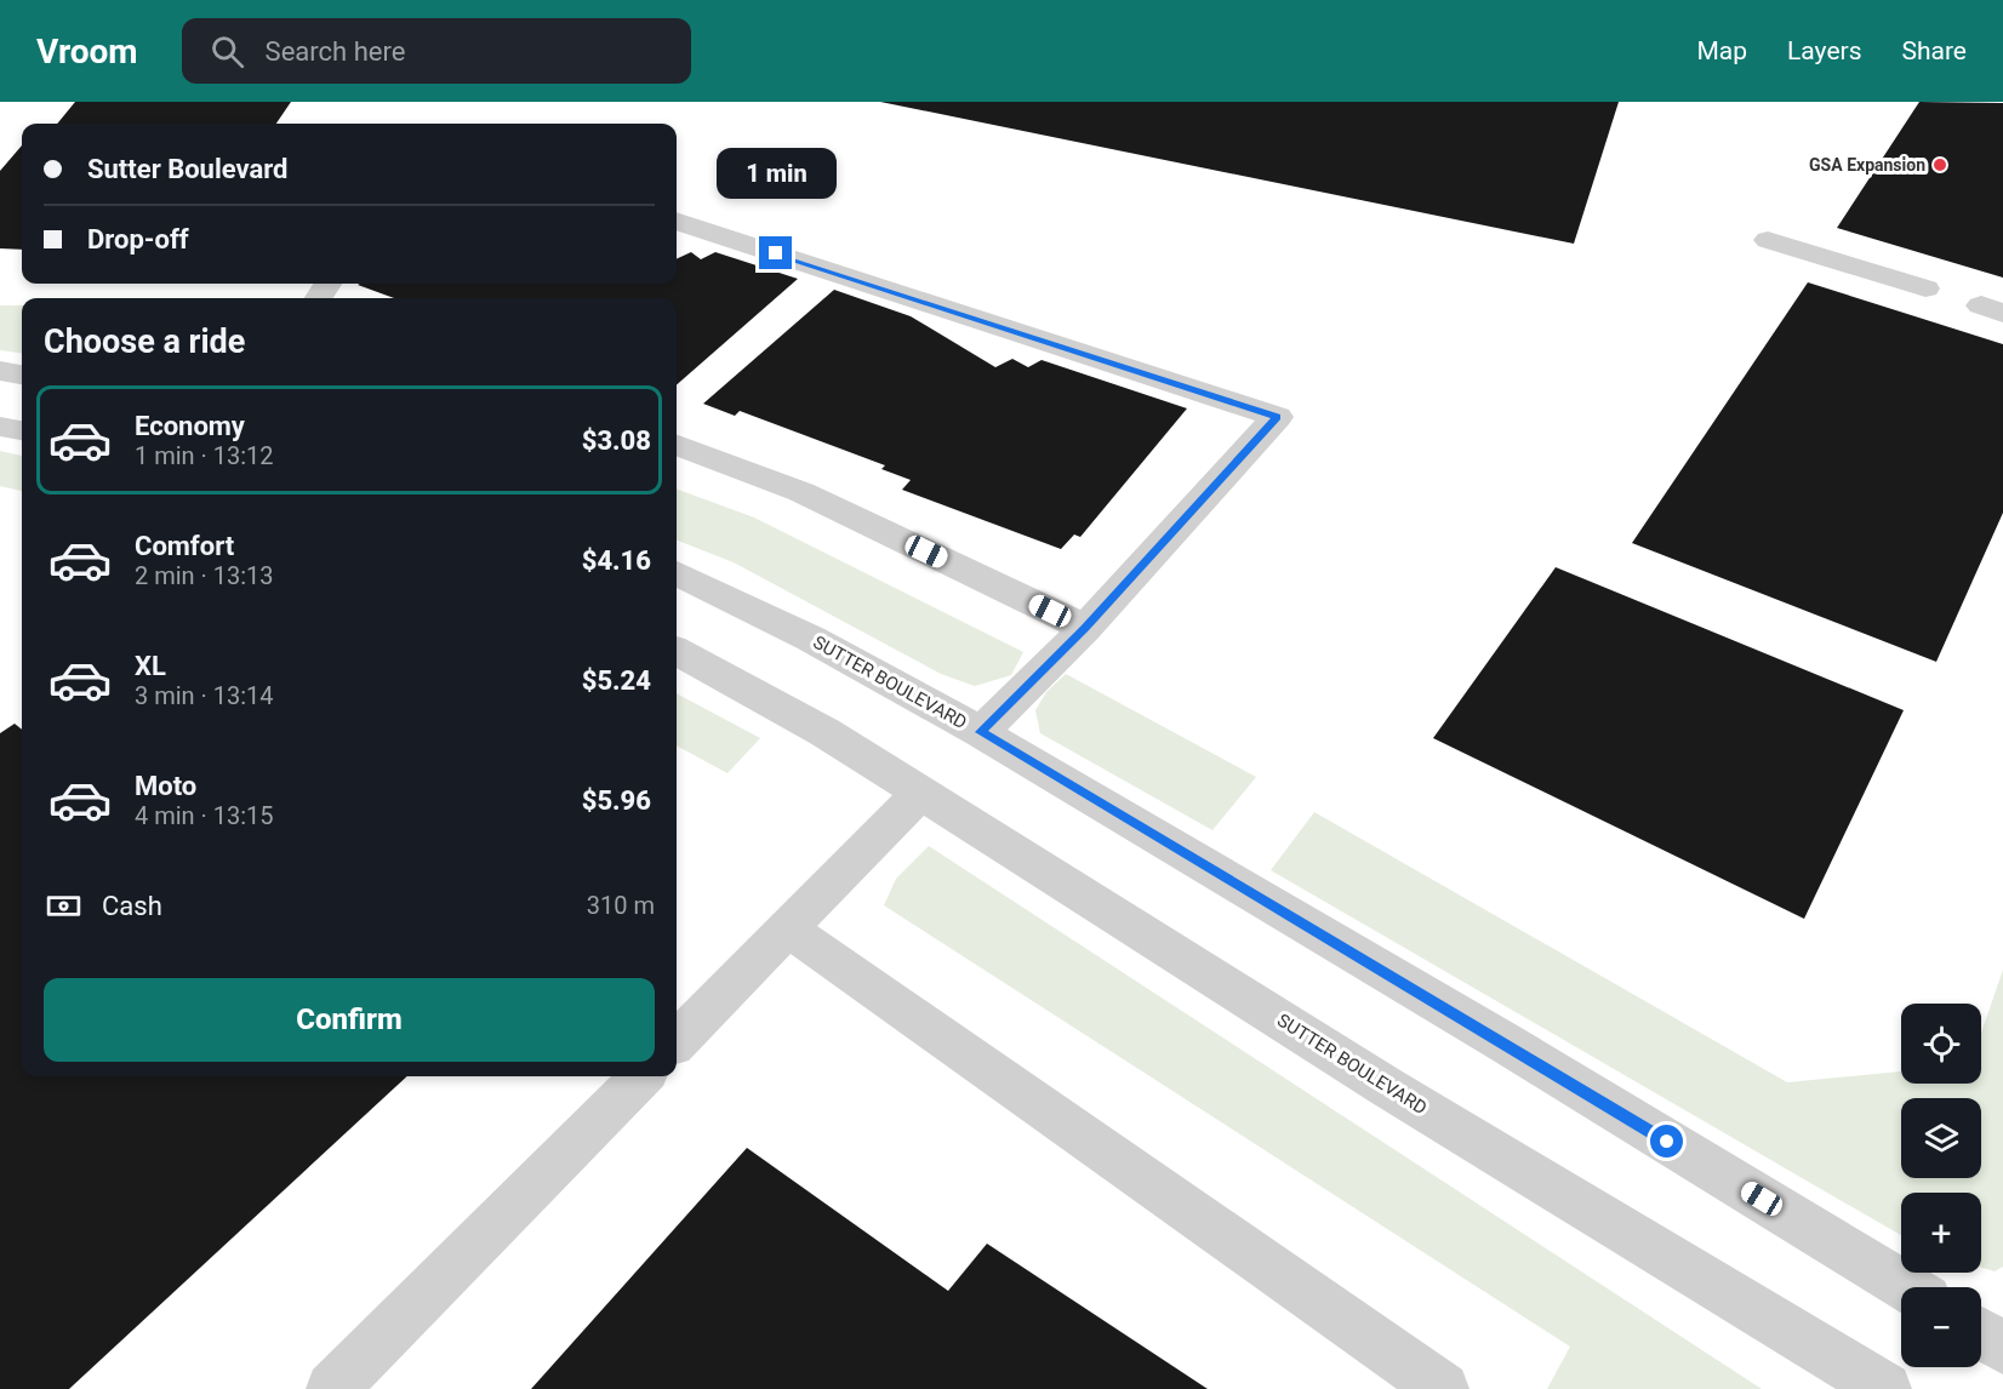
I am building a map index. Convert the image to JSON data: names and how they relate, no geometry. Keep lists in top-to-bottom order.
{
  "streets": {
    "street": ["SUTTER BOULEVARD"]
  },
  "places": ["GSA Expansion"],
  "page": {
    "header": "Vroom",
    "search": "Search here",
    "nav": ["Map", "Layers", "Share"],
    "banner": ["Sutter Boulevard", "Drop-off"],
    "bubble": "1 min",
    "heading": "Choose a ride",
    "list": [
      {
        "name": "Economy",
        "note": "1 min · 13:12",
        "value": "$3.08"
      },
      {
        "name": "Comfort",
        "note": "2 min · 13:13",
        "value": "$4.16"
      },
      {
        "name": "XL",
        "note": "3 min · 13:14",
        "value": "$5.24"
      },
      {
        "name": "Moto",
        "note": "4 min · 13:15",
        "value": "$5.96"
      }
    ],
    "pay": ["Cash", "310 m"],
    "buttons": "Confirm",
    "map_buttons": ["+", "−"]
  }
}
